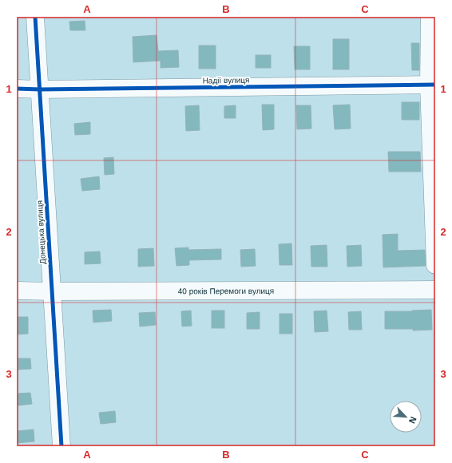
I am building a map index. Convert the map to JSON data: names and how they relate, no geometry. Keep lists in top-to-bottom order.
{
  "streets": {
    "street": ["Надії вулиця", "Донецька вулиця", "40 років Перемоги вулиця"]
  },
  "crossings": [
    ["Надії вулиця", "Донецька вулиця"],
    ["Донецька вулиця", "40 років Перемоги вулиця"]
  ],
  "north": "bottom right",
  "grid": {
    "columns": ["A", "B", "C"],
    "rows": ["1", "2", "3"]
  }
}
